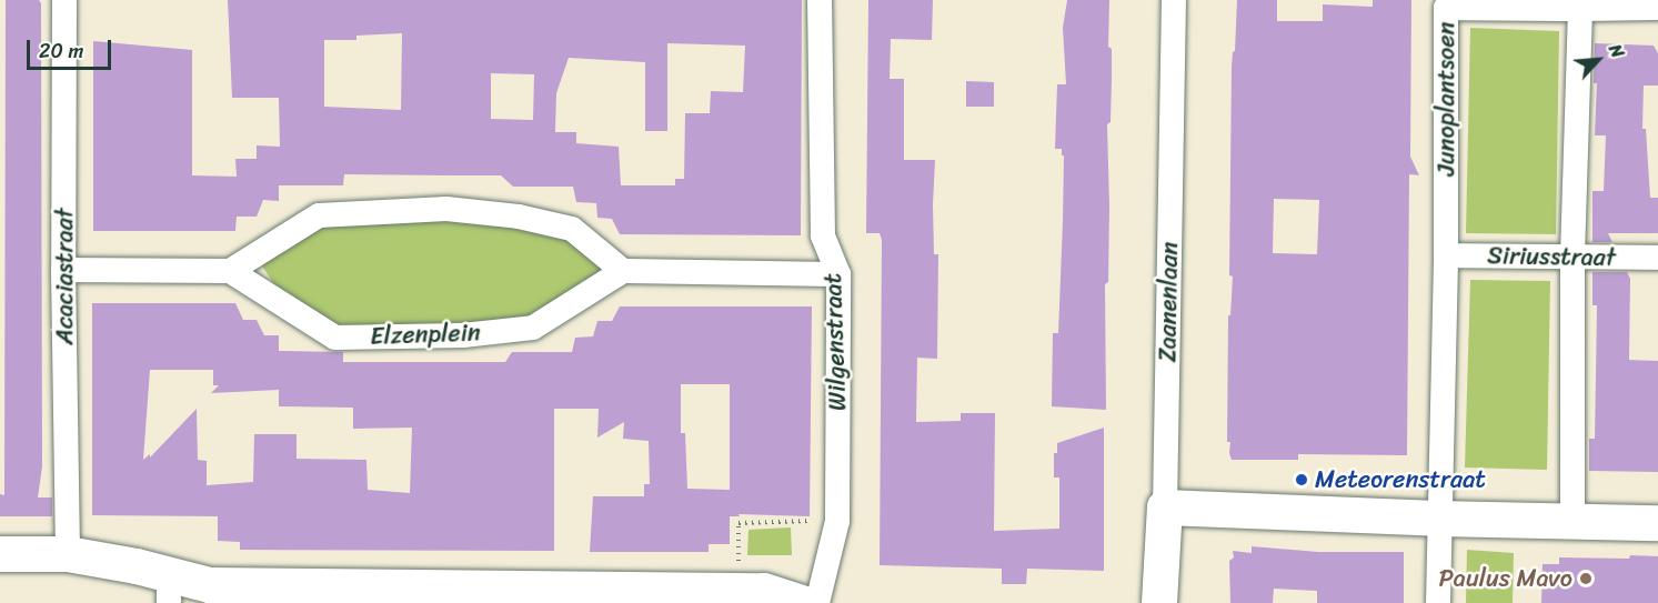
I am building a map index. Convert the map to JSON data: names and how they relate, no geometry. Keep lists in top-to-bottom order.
{
  "streets": {
    "street": [
      "Junoplantsoen",
      "Siriusstraat",
      "Acaciastraat",
      "Zaanenlaan",
      "Elzenplein",
      "Wilgenstraat"
    ]
  },
  "crossings": [
    ["Junoplantsoen", "Siriusstraat"]
  ],
  "places": ["Meteorenstraat", "Paulus Mavo"],
  "scale_bar": "20 m",
  "north": "top right"
}
